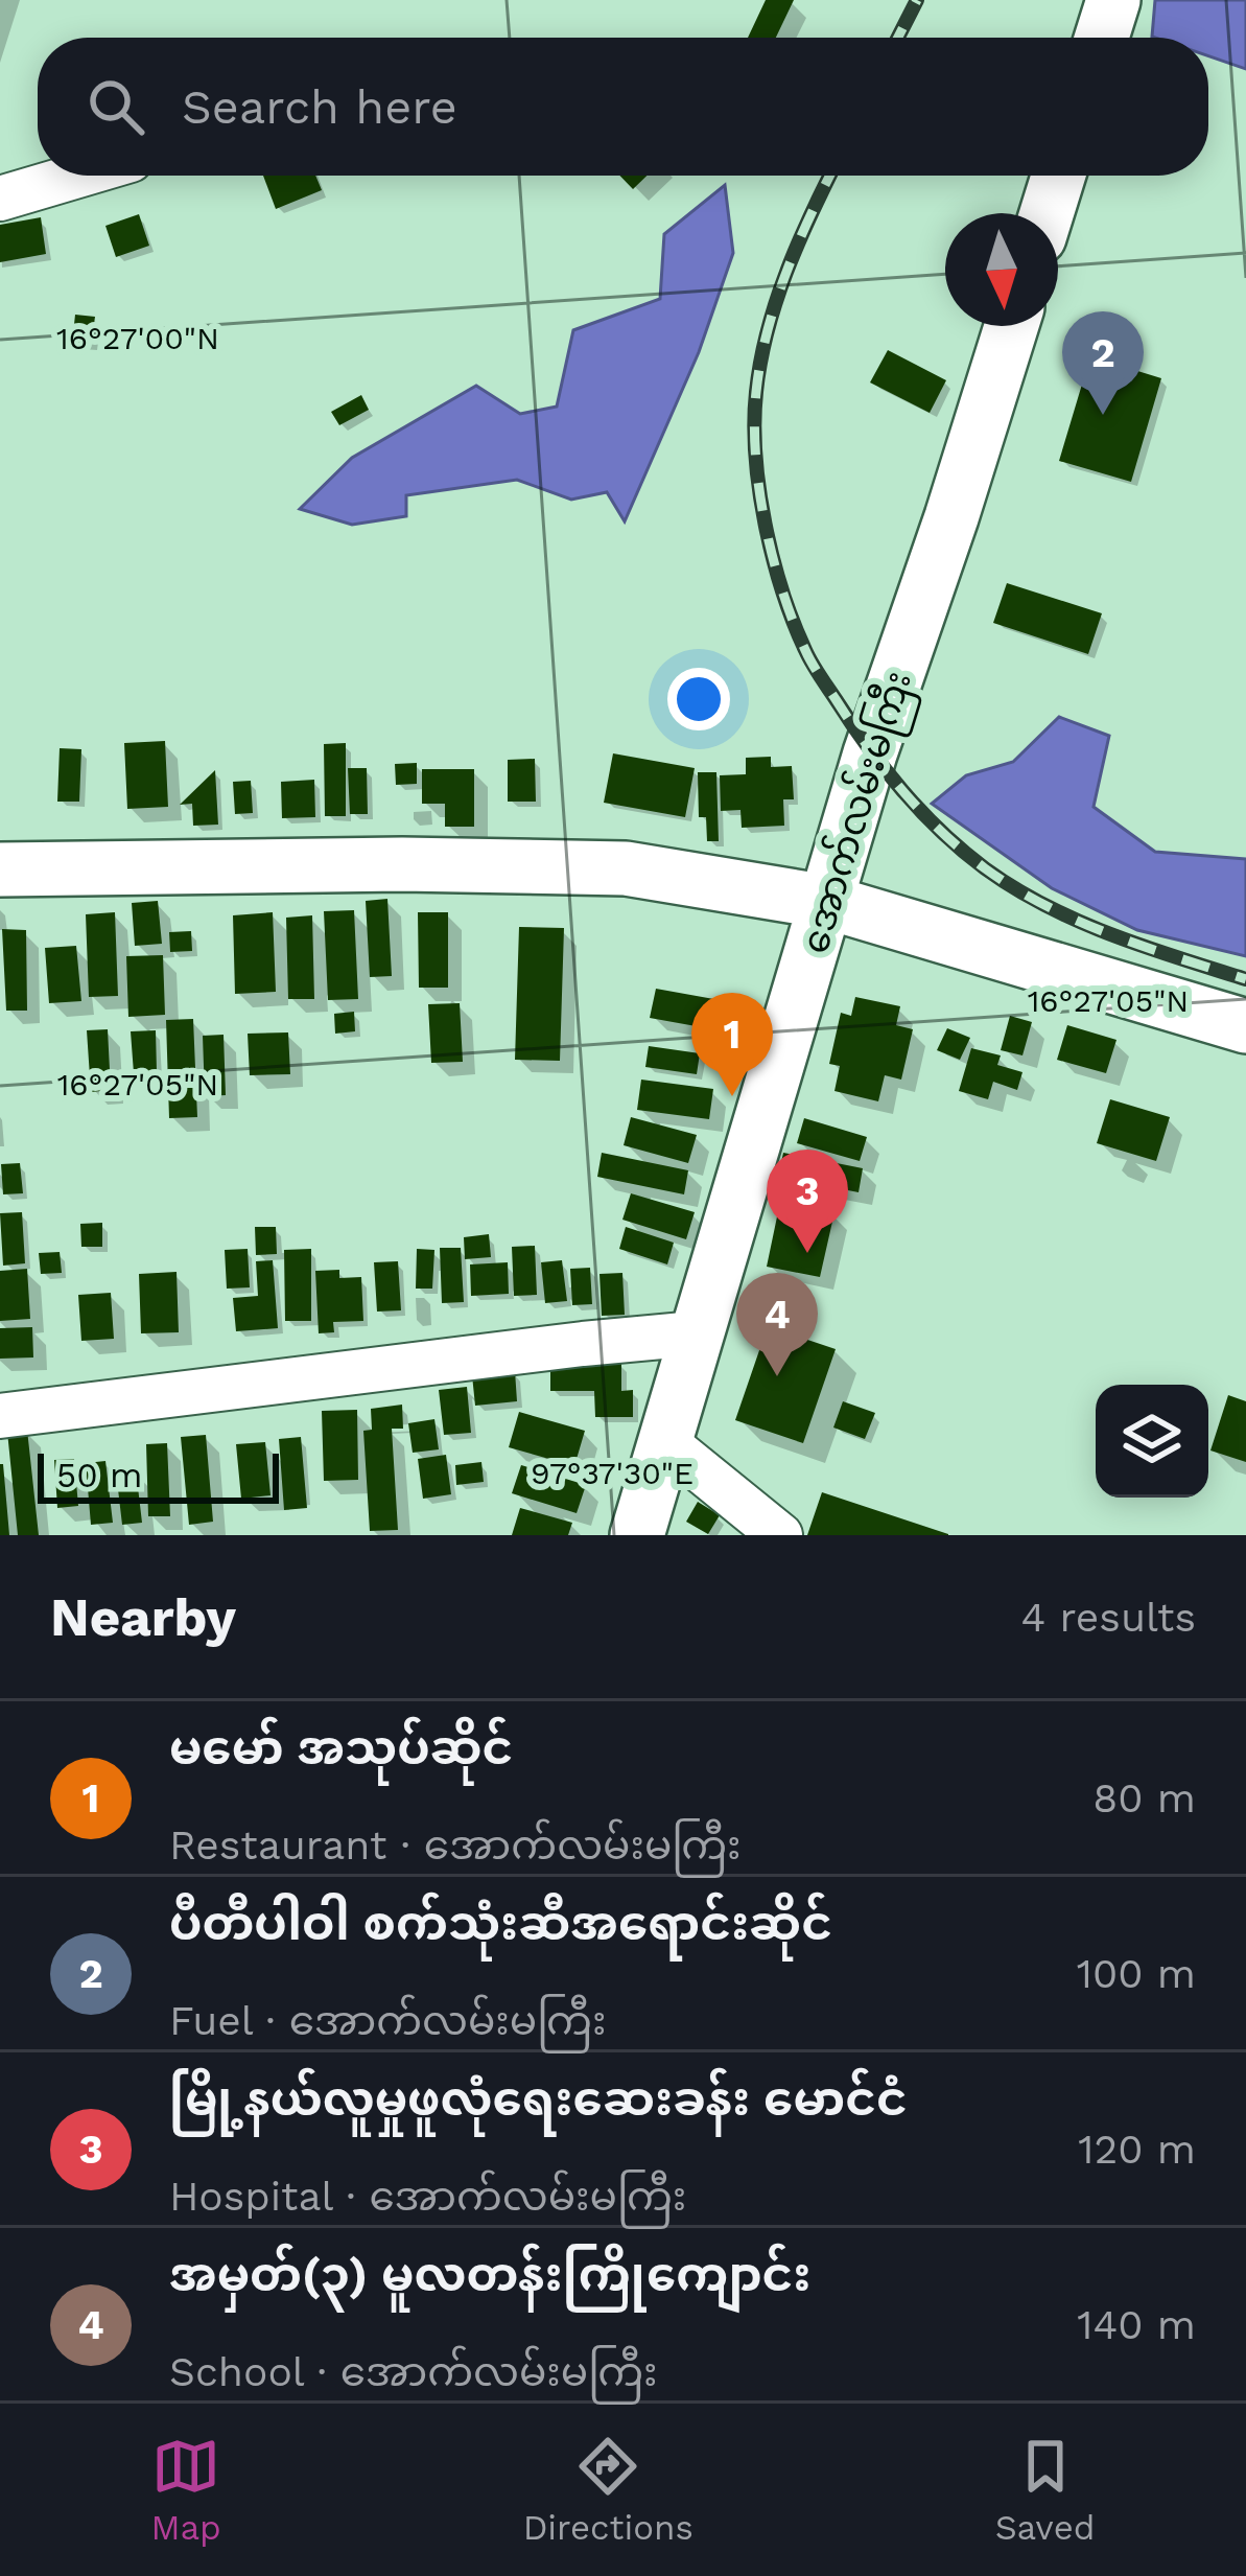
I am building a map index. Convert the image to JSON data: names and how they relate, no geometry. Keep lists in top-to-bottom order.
{
  "streets": {
    "main road": ["အောက်လမ်းမကြီး"]
  },
  "scale_bar": "50 m",
  "north": "bottom",
  "page": {
    "search": "Search here",
    "pins": [
      "2",
      "1",
      "3",
      "4"
    ],
    "scale": "50 m",
    "heading": ["Nearby", "4 results"],
    "list": [
      {
        "mark": "1",
        "name": "မမော် အသုပ်ဆိုင်",
        "note": "Restaurant · အောက်လမ်းမကြီး",
        "value": "80 m"
      },
      {
        "mark": "2",
        "name": "ပီတီပါဝါ စက်သုံးဆီအရောင်းဆိုင်",
        "note": "Fuel · အောက်လမ်းမကြီး",
        "value": "100 m"
      },
      {
        "mark": "3",
        "name": "မြို့နယ်လူမှုဖူလုံရေးဆေးခန်း မောင်ငံ",
        "note": "Hospital · အောက်လမ်းမကြီး",
        "value": "120 m"
      },
      {
        "mark": "4",
        "name": "အမှတ်(၃) မူလတန်းကြိုကျောင်း",
        "note": "School · အောက်လမ်းမကြီး",
        "value": "140 m"
      }
    ],
    "nav": ["Map", "Directions", "Saved"]
  },
  "coordinates": ["16°27'00\"N", "16°27'05\"N", "97°37'30\"E"]
}
